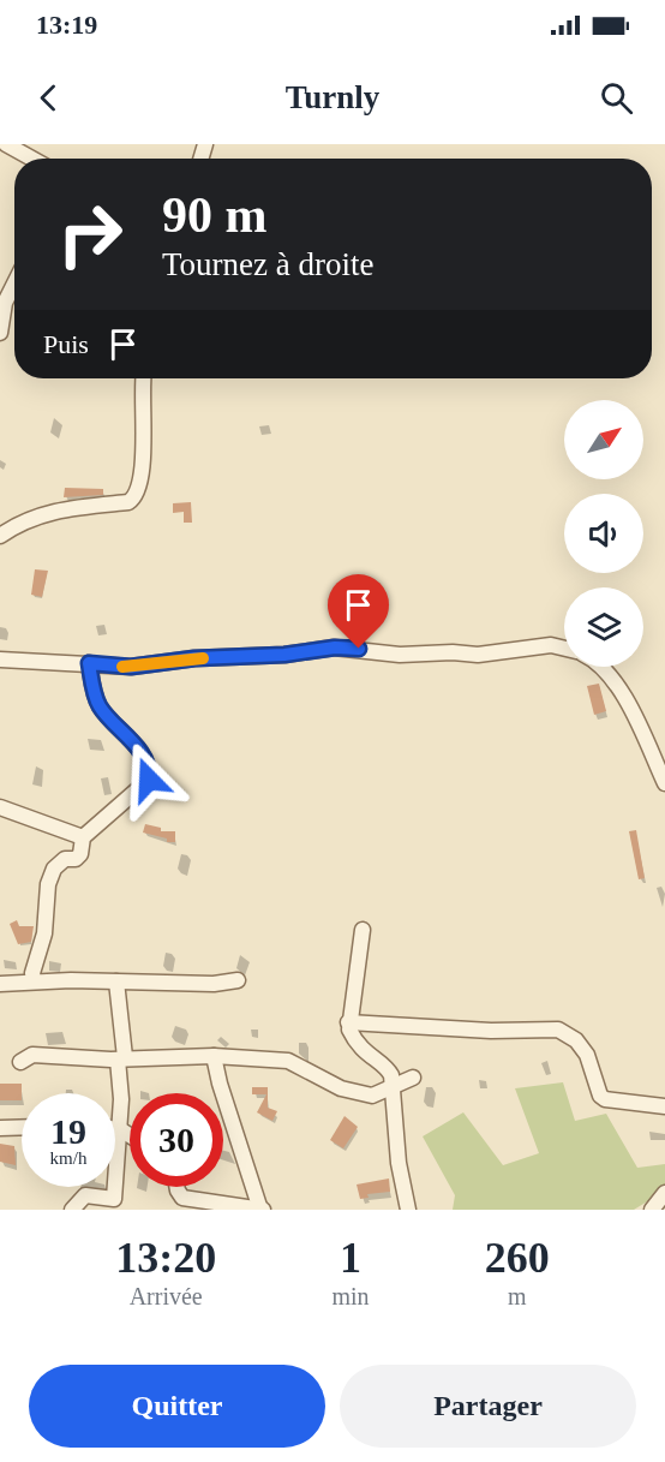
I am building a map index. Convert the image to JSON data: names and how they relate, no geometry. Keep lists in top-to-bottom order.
{
  "north": "top right",
  "page": {
    "status": "13:19",
    "header": "Turnly",
    "turn": ["90 m", "Tournez à droite"],
    "then": "Puis",
    "speed": "19 km/h",
    "limit": "30",
    "eta": [
      "13:20",
      "Arrivée",
      "1",
      "min",
      "260",
      "m"
    ],
    "buttons": ["Quitter", "Partager"]
  }
}
